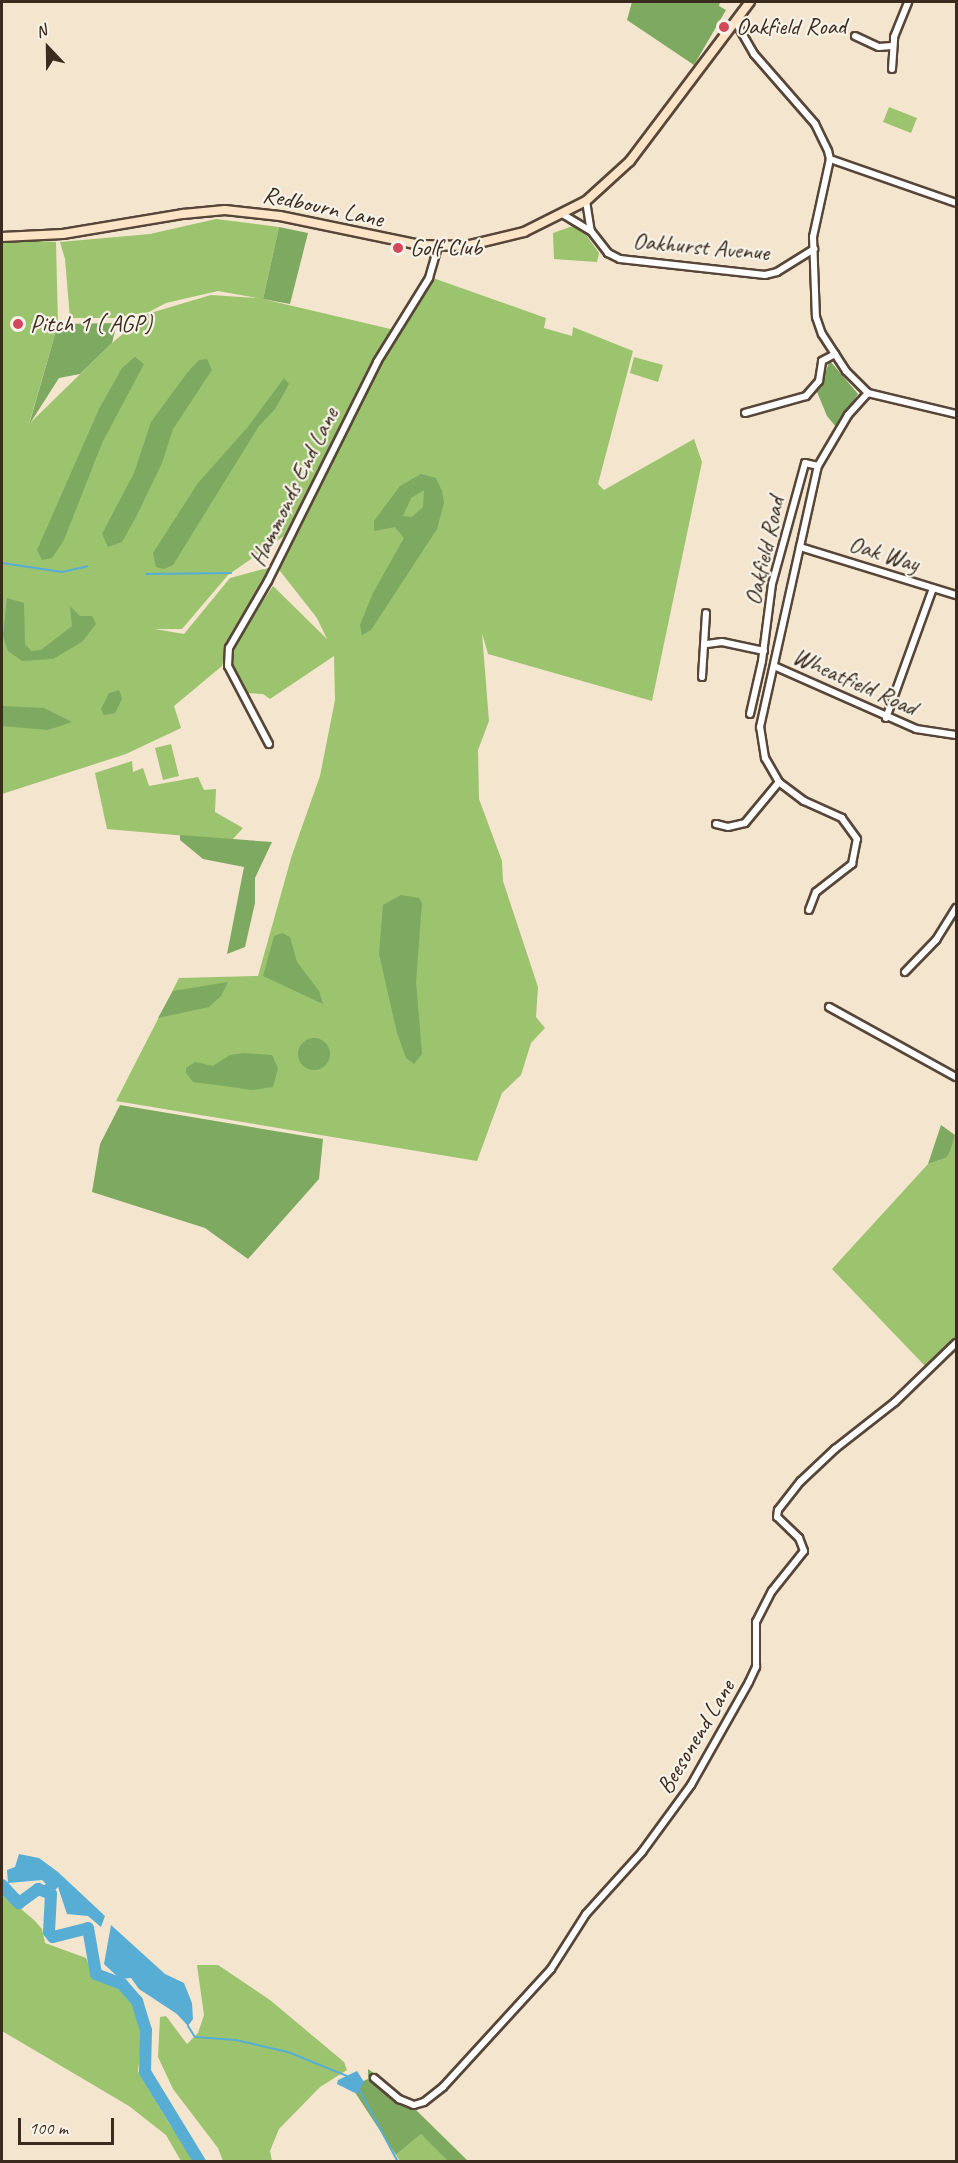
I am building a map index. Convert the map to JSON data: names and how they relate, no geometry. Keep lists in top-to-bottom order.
{
  "streets": {
    "main road": ["Redbourn Lane"],
    "street": [
      "Oakhurst Avenue",
      "Hammonds End Lane",
      "Oakfield Road",
      "Oak Way",
      "Wheatfield Road",
      "Beesonend Lane"
    ]
  },
  "crossings": [
    ["Redbourn Lane", "Oakhurst Avenue"],
    ["Redbourn Lane", "Hammonds End Lane"],
    ["Oakfield Road", "Oak Way"],
    ["Oakfield Road", "Wheatfield Road"]
  ],
  "places": ["Oakfield Road", "Golf Club", "Pitch 1 ( AGP)"],
  "scale_bar": "100 m",
  "north": "top"
}
